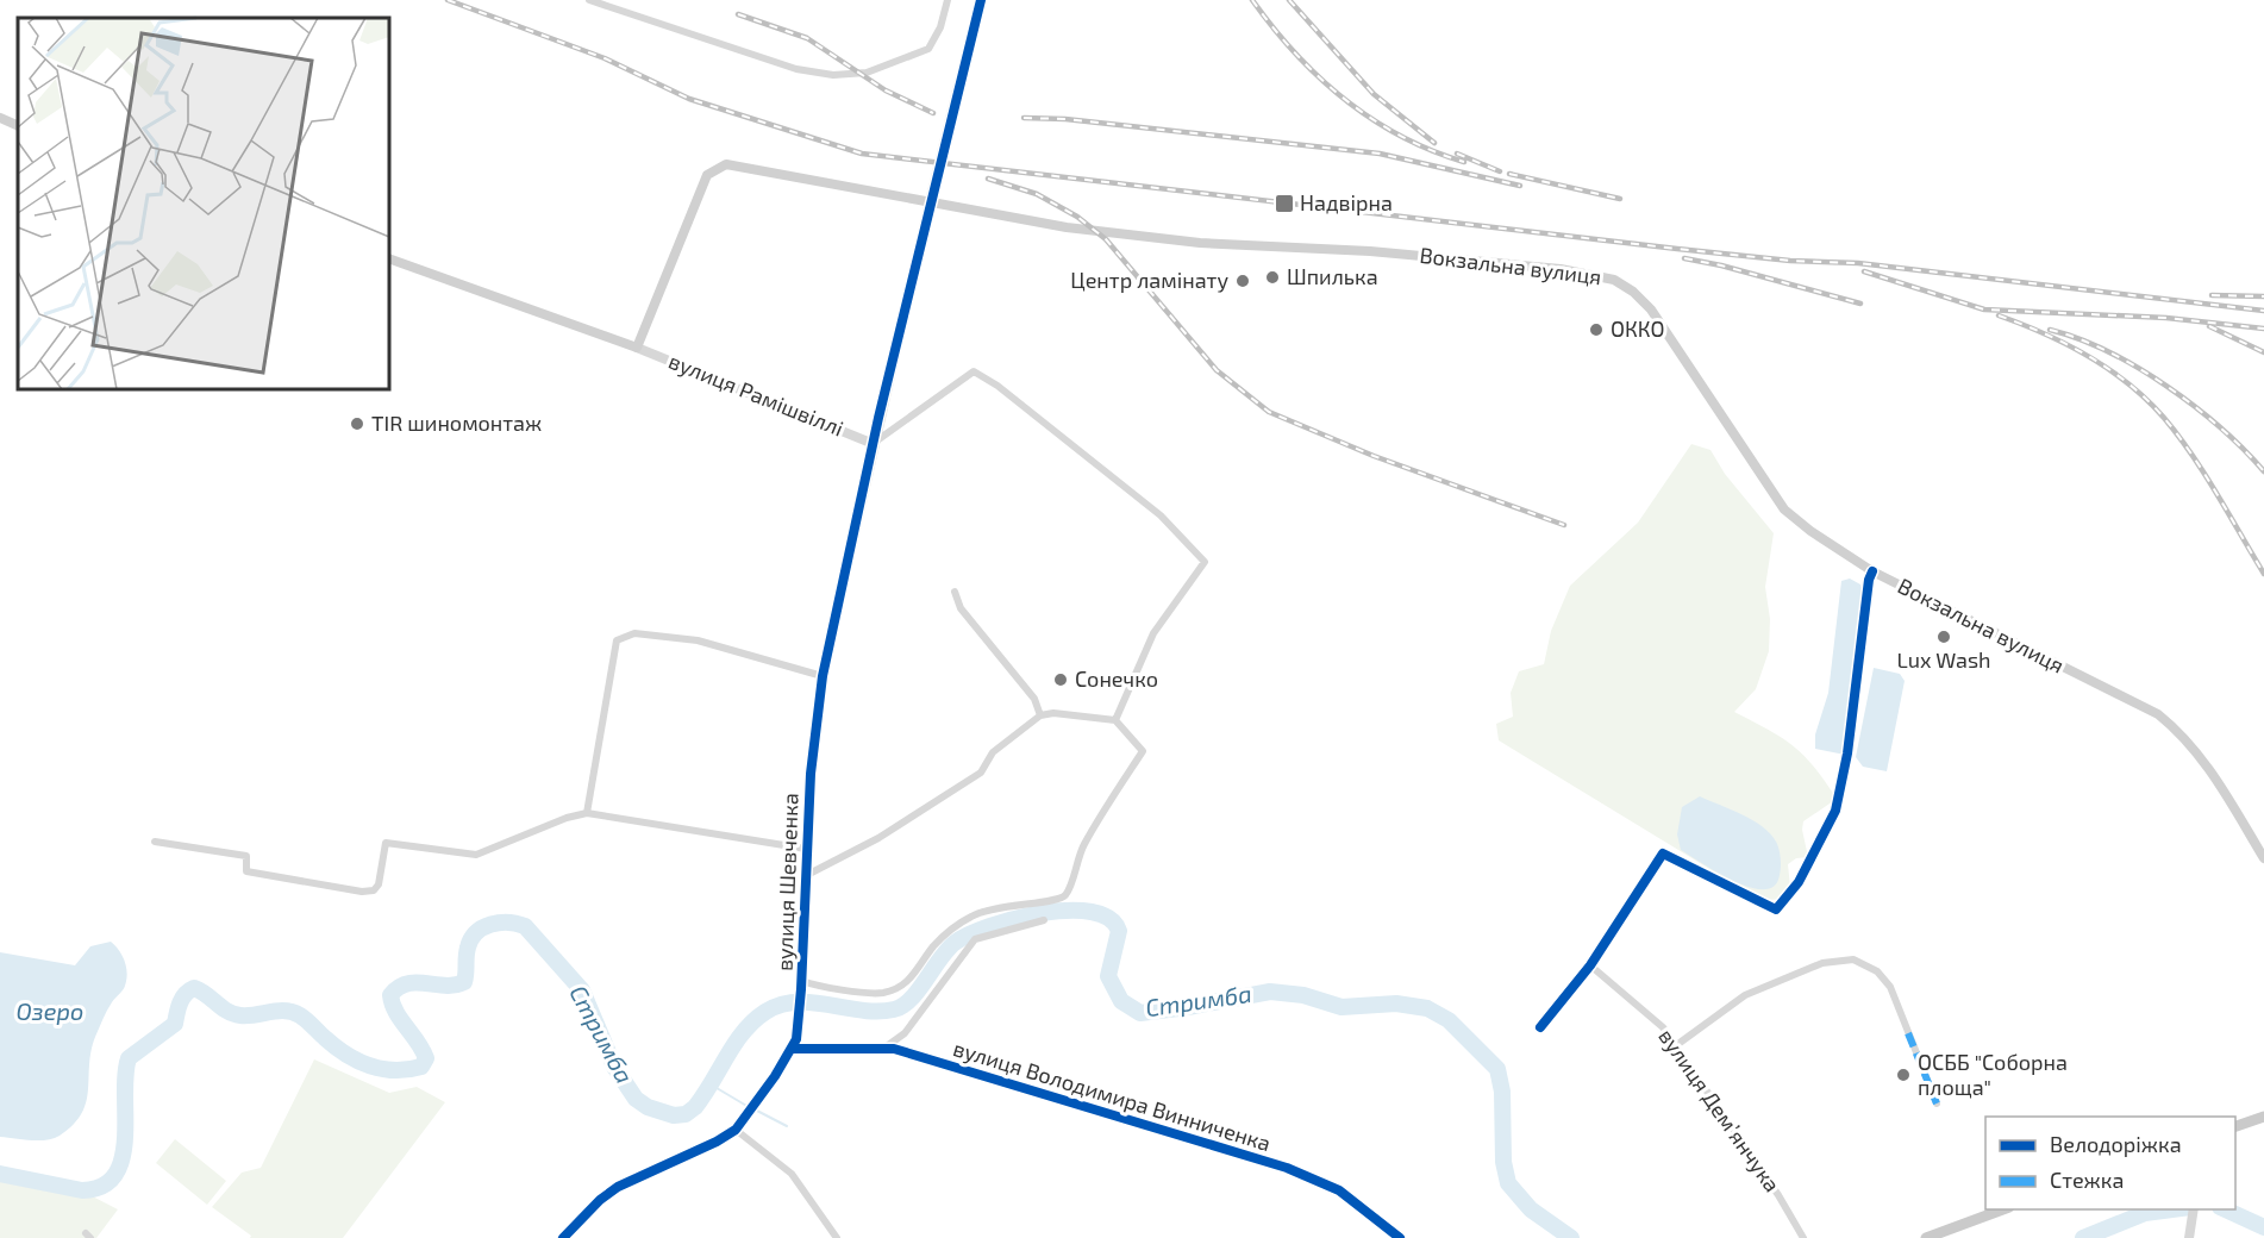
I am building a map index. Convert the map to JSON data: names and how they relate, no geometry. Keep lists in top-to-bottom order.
{
  "streets": {
    "main road": ["Вокзальна вулиця"],
    "street": [
      "вулиця Рамішвіллі",
      "вулиця Шевченка",
      "вулиця Володимира Винниченка",
      "вулиця Демʼянчука"
    ]
  },
  "crossings": [
    ["Вокзальна вулиця", "вулиця Рамішвіллі"],
    ["вулиця Рамішвіллі", "вулиця Шевченка"],
    ["вулиця Шевченка", "вулиця Володимира Винниченка"]
  ],
  "water": ["Стримба", "Озеро"],
  "places": {
    "transit": ["Надвірна"],
    "other": [
      "Шпилька",
      "Центр ламінату",
      "ОККО",
      "TIR шиномонтаж",
      "Lux Wash",
      "Сонечко",
      "ОСББ \"Соборна площа\""
    ]
  },
  "legend": ["Велодоріжка", "Стежка"]
}
